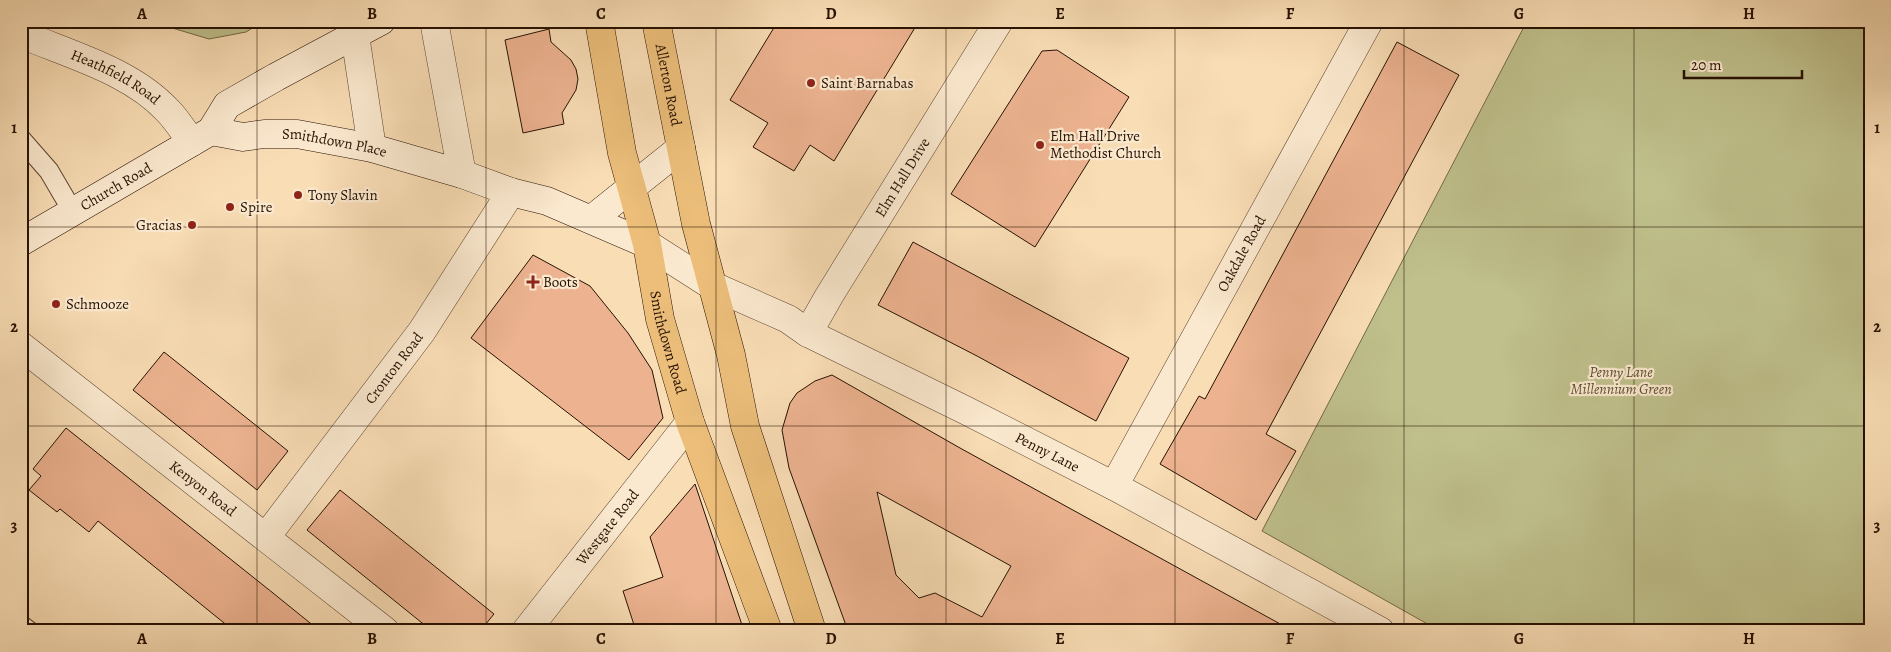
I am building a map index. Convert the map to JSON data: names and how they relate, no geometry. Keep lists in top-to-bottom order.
{
  "streets": {
    "highway": ["Allerton Road", "Smithdown Road"],
    "street": [
      "Heathfield Road",
      "Smithdown Place",
      "Elm Hall Drive",
      "Church Road",
      "Oakdale Road",
      "Cronton Road",
      "Penny Lane",
      "Kenyon Road",
      "Westgate Road"
    ]
  },
  "crossings": [
    ["Heathfield Road", "Smithdown Place"],
    ["Heathfield Road", "Church Road"],
    ["Smithdown Place", "Church Road"],
    ["Smithdown Place", "Smithdown Road"],
    ["Smithdown Place", "Cronton Road"],
    ["Smithdown Place", "Penny Lane"],
    ["Elm Hall Drive", "Penny Lane"],
    ["Oakdale Road", "Penny Lane"],
    ["Smithdown Road", "Westgate Road"],
    ["Cronton Road", "Kenyon Road"]
  ],
  "parks": ["Penny Lane Millennium Green"],
  "places": {
    "other": [
      "Saint Barnabas",
      "Elm Hall Drive Methodist Church",
      "Tony Slavin",
      "Spire",
      "Gracias",
      "Schmooze"
    ],
    "health": ["Boots"]
  },
  "scale_bar": "20 m",
  "grid": {
    "columns": [
      "A",
      "B",
      "C",
      "D",
      "E",
      "F",
      "G",
      "H"
    ],
    "rows": ["1", "2", "3"]
  }
}
